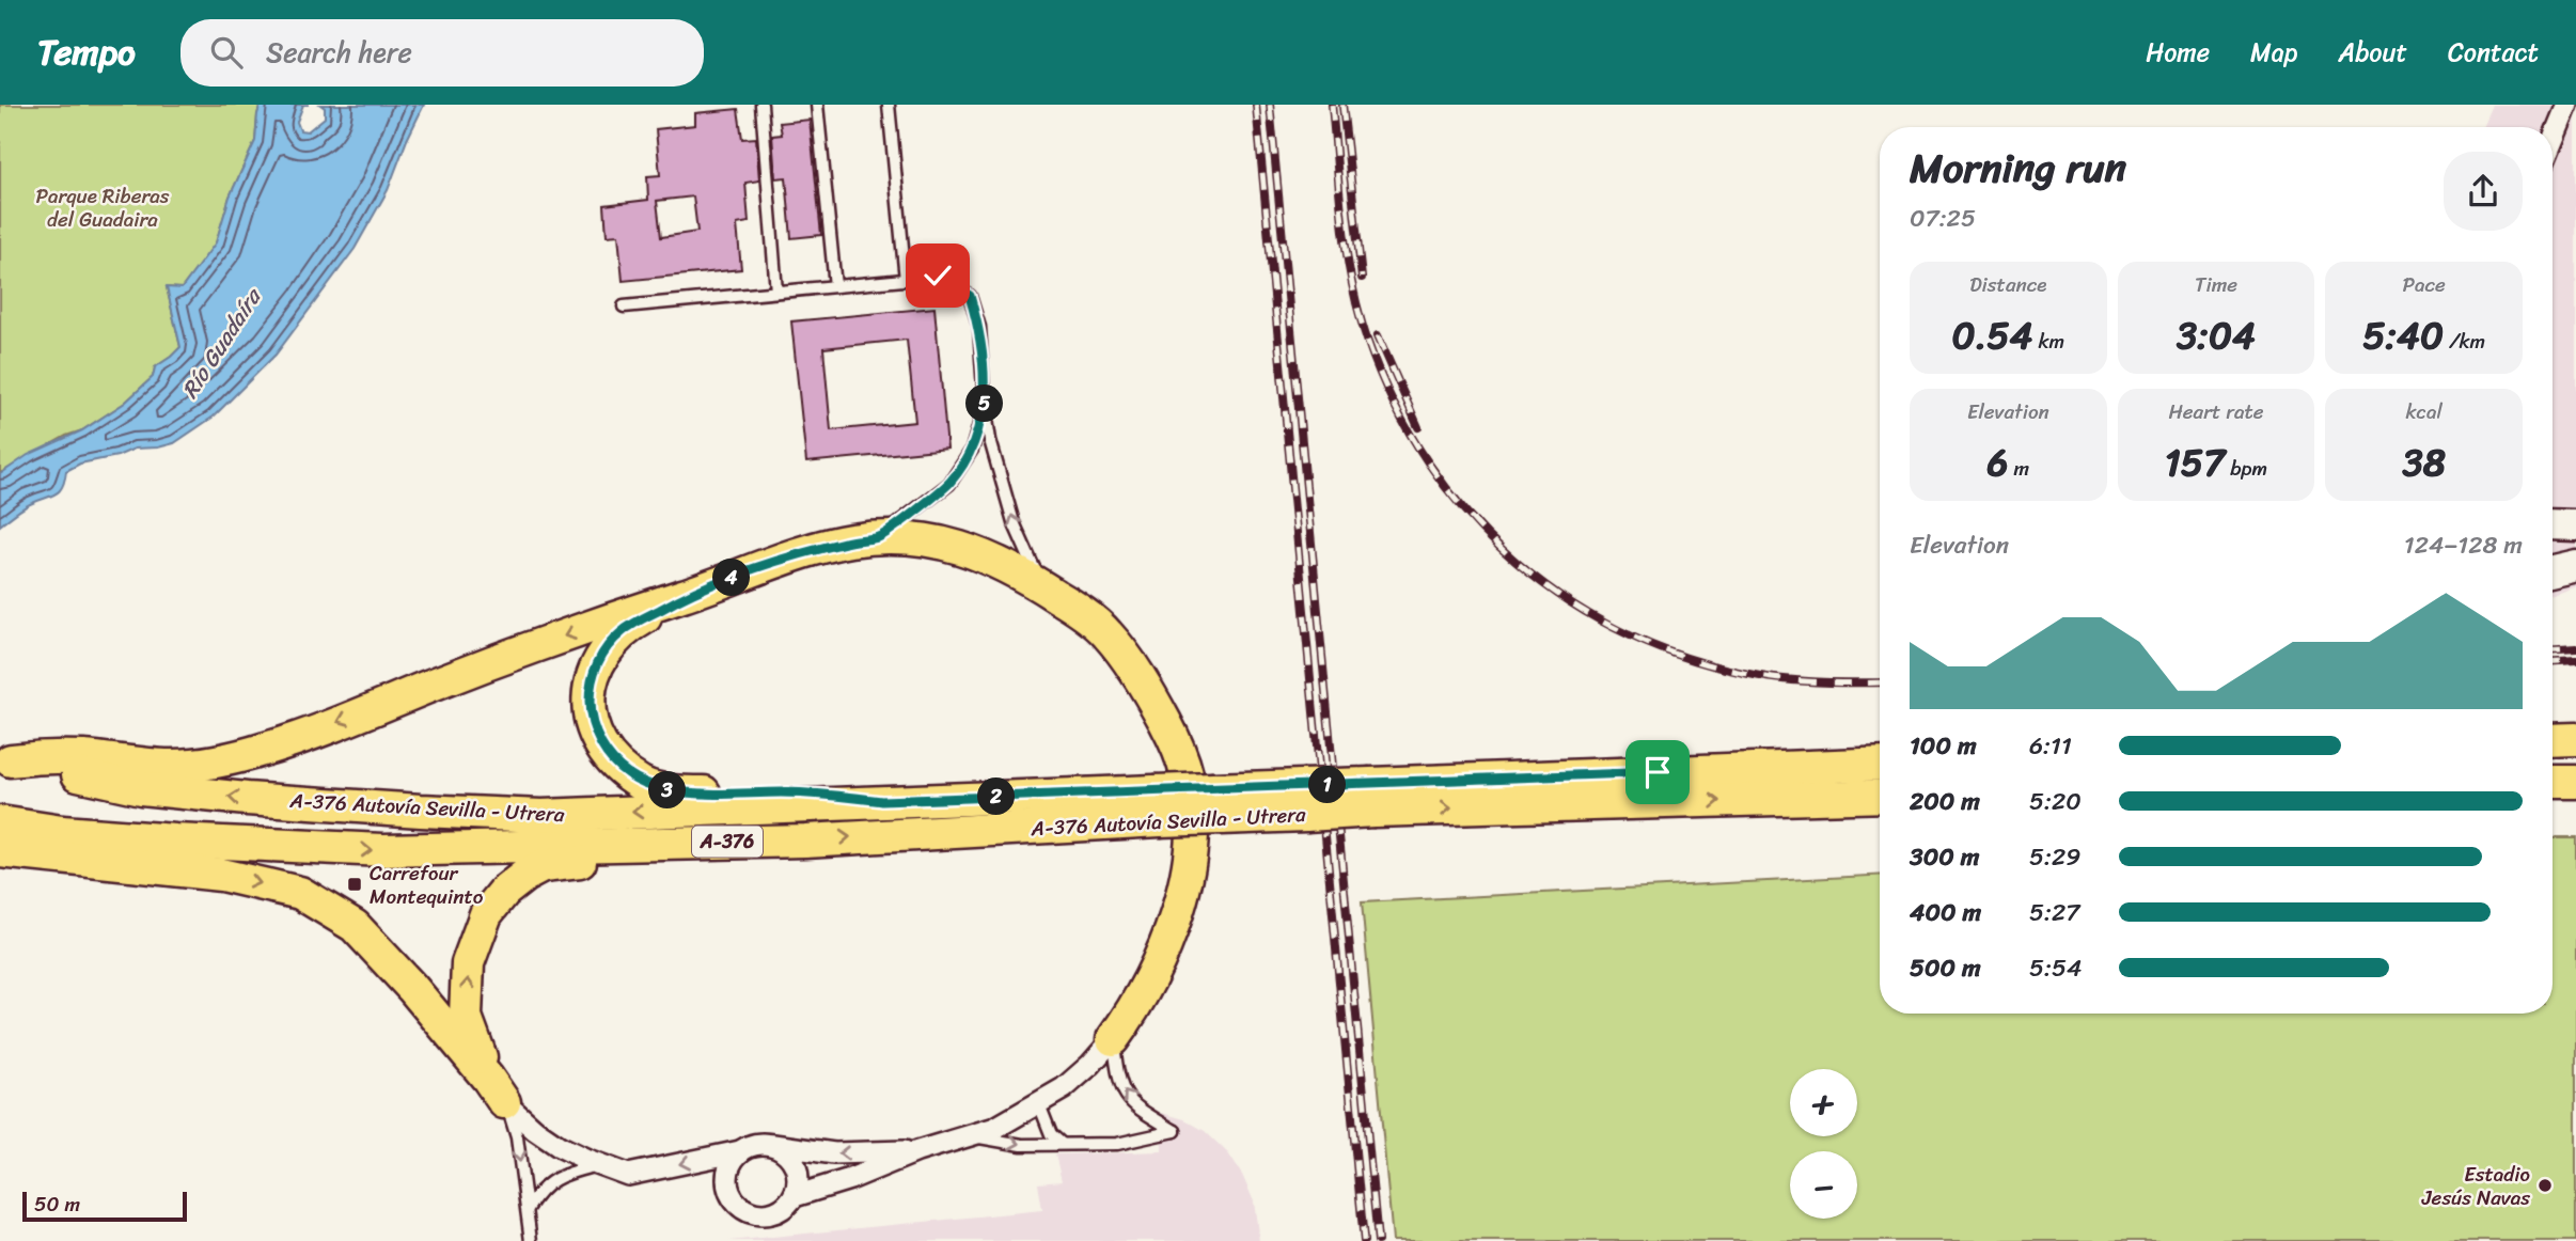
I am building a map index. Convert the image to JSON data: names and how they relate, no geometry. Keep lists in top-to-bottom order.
{
  "streets": {
    "main road": ["A-376 Autovía Sevilla - Utrera", "A-376"]
  },
  "water": ["Río Guadaíra"],
  "parks": ["Parque Riberas del Guadaira"],
  "places": {
    "transit": ["Carrefour Montequinto"],
    "other": ["Estadio Jesús Navas"]
  },
  "scale_bar": "50 m",
  "page": {
    "header": "Tempo",
    "search": "Search here",
    "nav": [
      "Home",
      "Map",
      "About",
      "Contact"
    ],
    "heading": ["Morning run", "07:25"],
    "stats": [
      ["Distance", "0.54 km"],
      ["Time", "3:04"],
      ["Pace", "5:40 /km"],
      ["Elevation", "6 m"],
      ["Heart rate", "157 bpm"],
      ["kcal", "38"]
    ],
    "pins": [
      "5",
      "4",
      "1",
      "3",
      "2"
    ],
    "chart": ["Elevation", "124–128 m"],
    "list": [
      {
        "name": "100 m",
        "note": "6:11"
      },
      {
        "name": "200 m",
        "note": "5:20"
      },
      {
        "name": "300 m",
        "note": "5:29"
      },
      {
        "name": "400 m",
        "note": "5:27"
      },
      {
        "name": "500 m",
        "note": "5:54"
      }
    ],
    "map_buttons": ["+", "−"],
    "scale": "50 m"
  }
}
